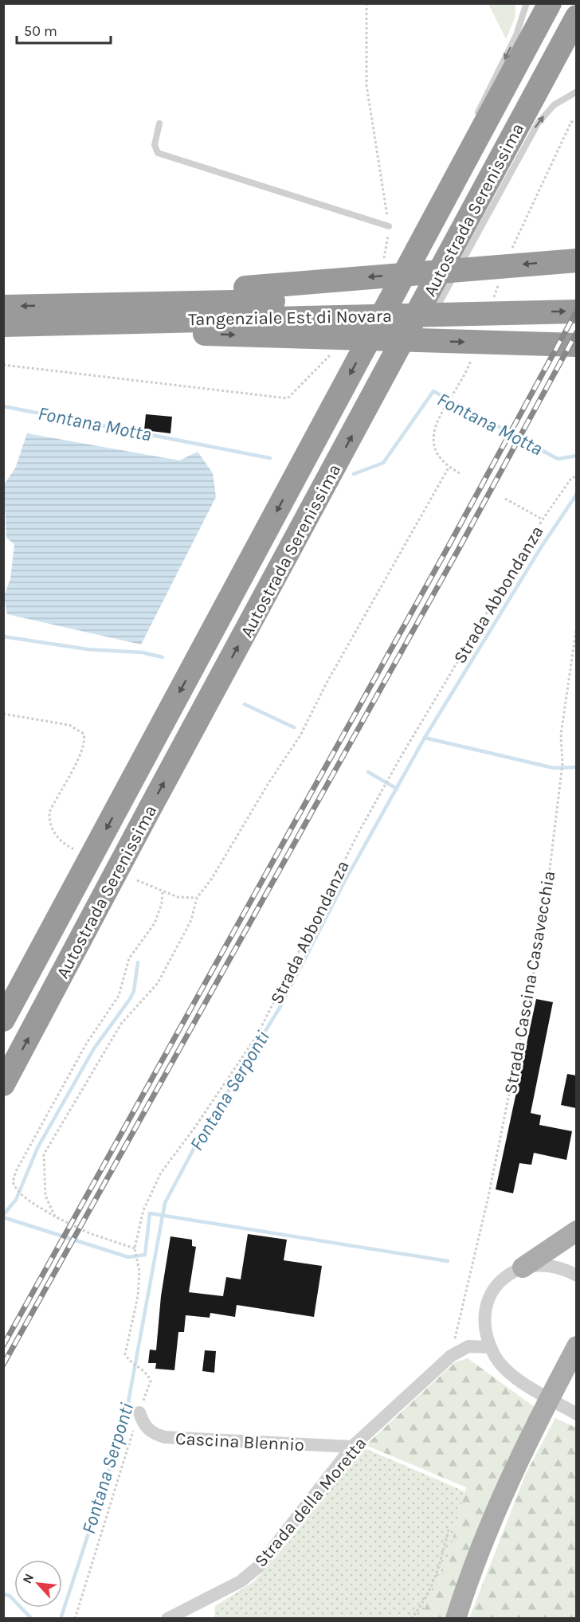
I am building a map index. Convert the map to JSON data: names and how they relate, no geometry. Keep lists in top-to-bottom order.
{
  "streets": {
    "highway": ["Autostrada Serenissima", "Tangenziale Est di Novara"],
    "street": ["Cascina Blennio", "Strada della Moretta"],
    "path": ["Strada Abbondanza", "Strada Cascina Casavecchia"]
  },
  "crossings": [
    ["Strada Abbondanza", "Cascina Blennio"],
    ["Strada Cascina Casavecchia", "Strada della Moretta"],
    ["Cascina Blennio", "Strada della Moretta"]
  ],
  "water": ["Fontana Motta", "Fontana Serponti"],
  "scale_bar": "50 m",
  "north": "top left"
}
